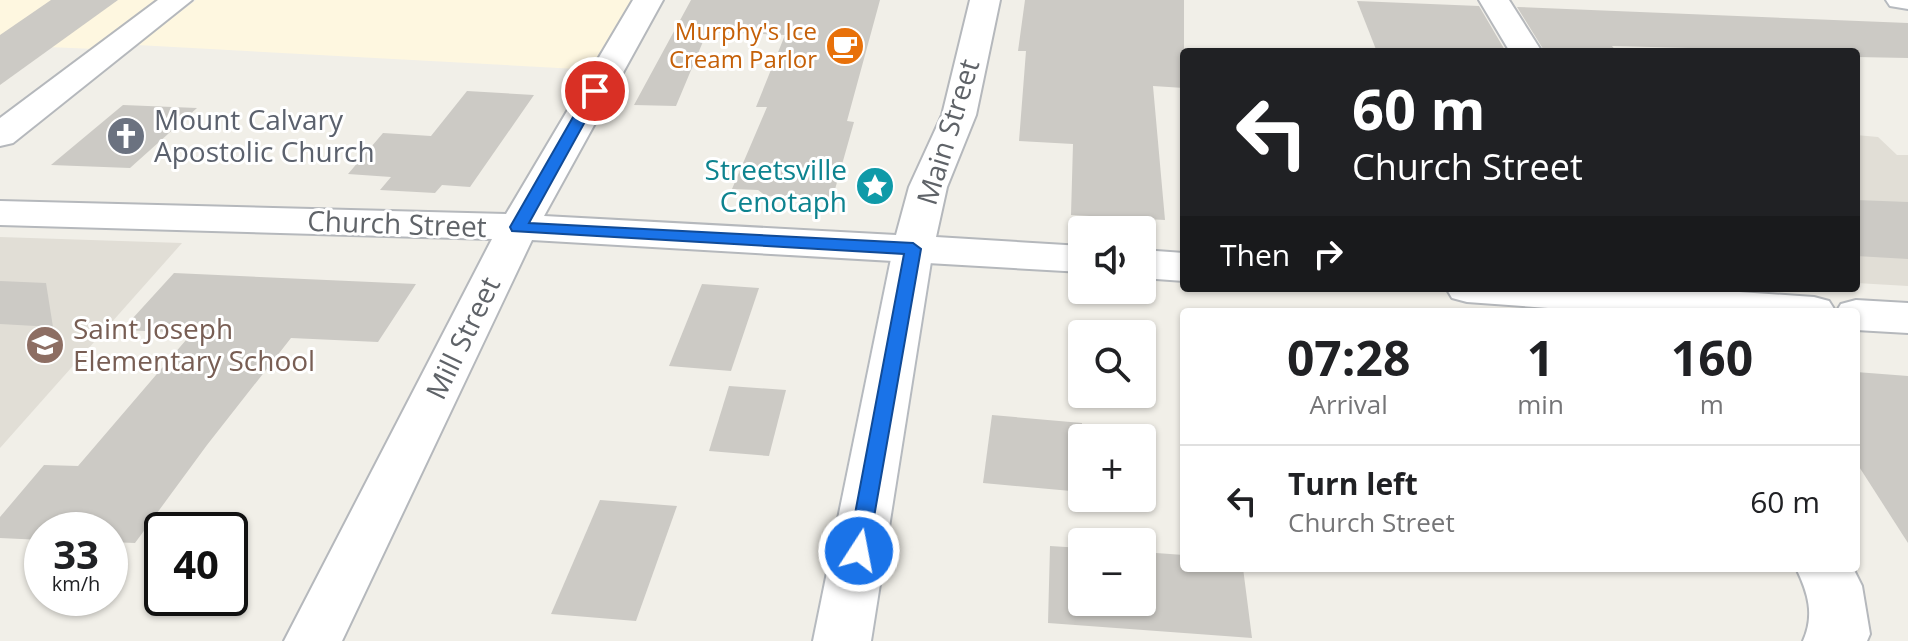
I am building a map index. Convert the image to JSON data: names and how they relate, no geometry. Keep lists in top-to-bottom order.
{
  "streets": {
    "street": ["Main Street", "Church Street", "Mill Street"]
  },
  "crossings": [
    ["Main Street", "Church Street"],
    ["Church Street", "Mill Street"]
  ],
  "places": {
    "cafe": ["Murphy's Ice Cream Parlor"],
    "church": ["Mount Calvary Apostolic Church"],
    "place": ["Streetsville Cenotaph"],
    "school or university": ["Saint Joseph Elementary School"]
  },
  "page": {
    "turn": ["60 m", "Church Street"],
    "map_buttons": ["+", "−"],
    "then": "Then",
    "eta": [
      "07:28",
      "Arrival",
      "1",
      "min",
      "160",
      "m"
    ],
    "list": [
      {
        "name": "Turn left",
        "note": "Church Street",
        "value": "60 m"
      }
    ],
    "speed": "33 km/h",
    "limit": "40"
  }
}
